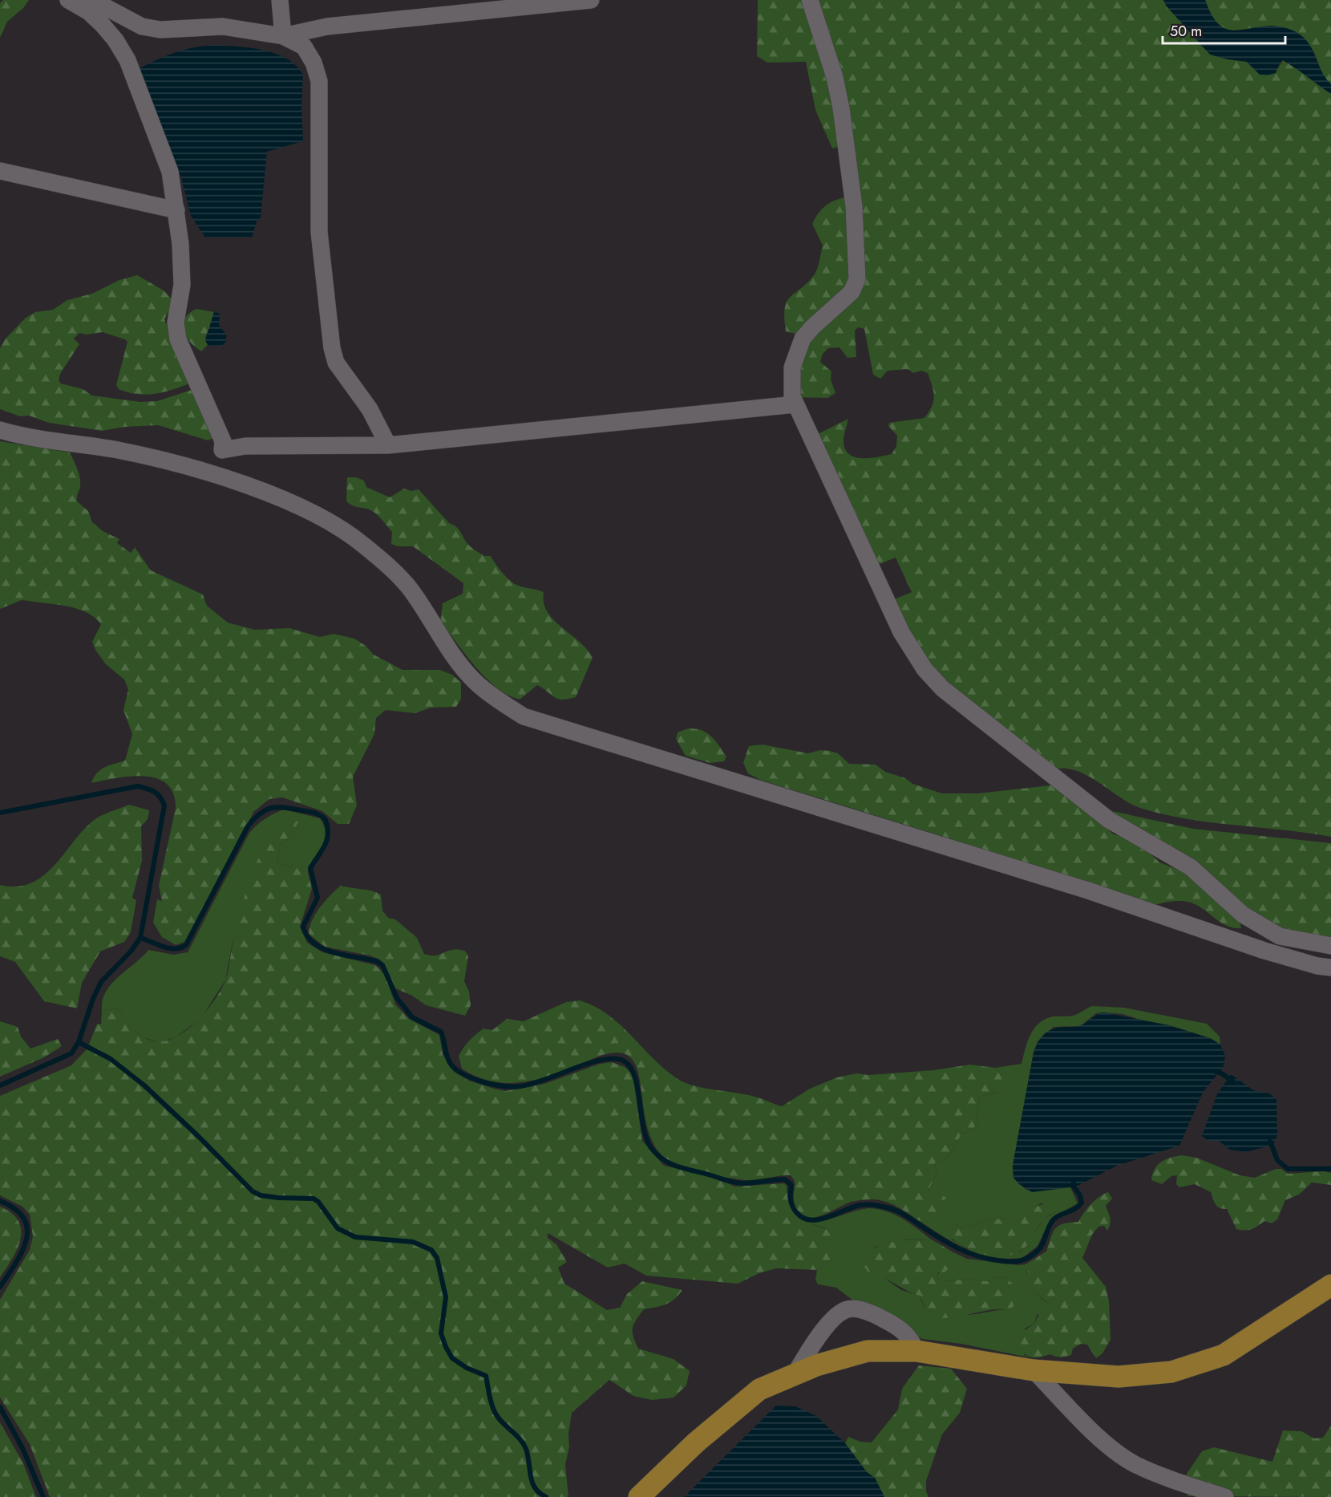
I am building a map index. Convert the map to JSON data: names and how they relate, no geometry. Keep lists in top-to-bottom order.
{
  "scale_bar": "50 m"
}
